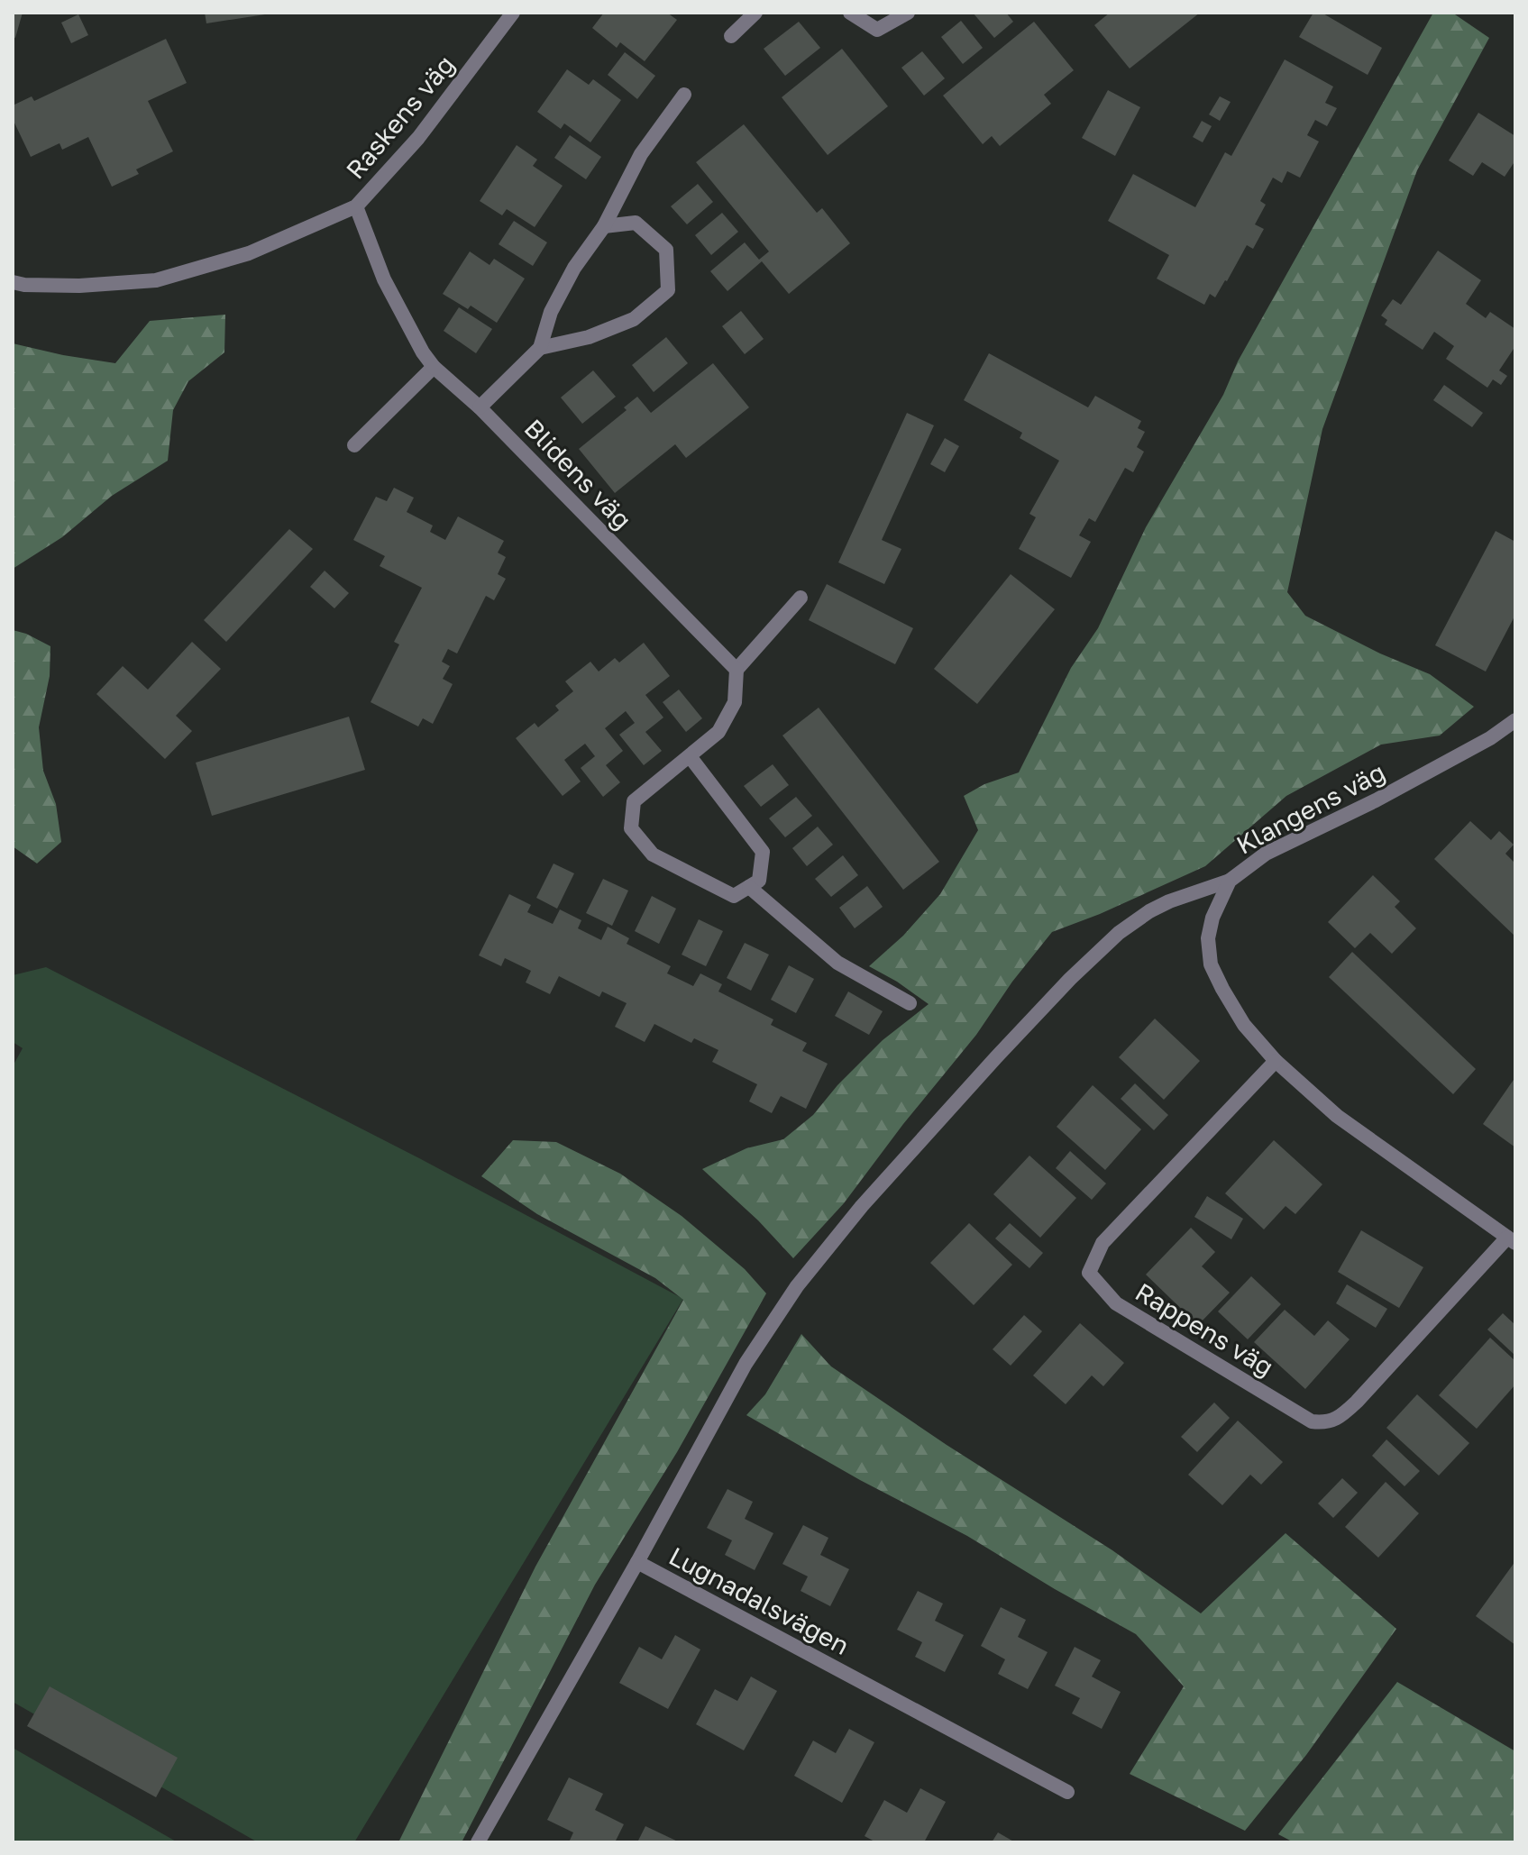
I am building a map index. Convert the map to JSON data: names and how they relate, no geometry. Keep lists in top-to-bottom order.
{
  "streets": {
    "street": [
      "Raskens väg",
      "Blidens väg",
      "Klangens väg",
      "Rappens väg",
      "Lugnadalsvägen"
    ]
  },
  "crossings": [
    ["Raskens väg", "Blidens väg"],
    ["Klangens väg", "Rappens väg"]
  ]
}
